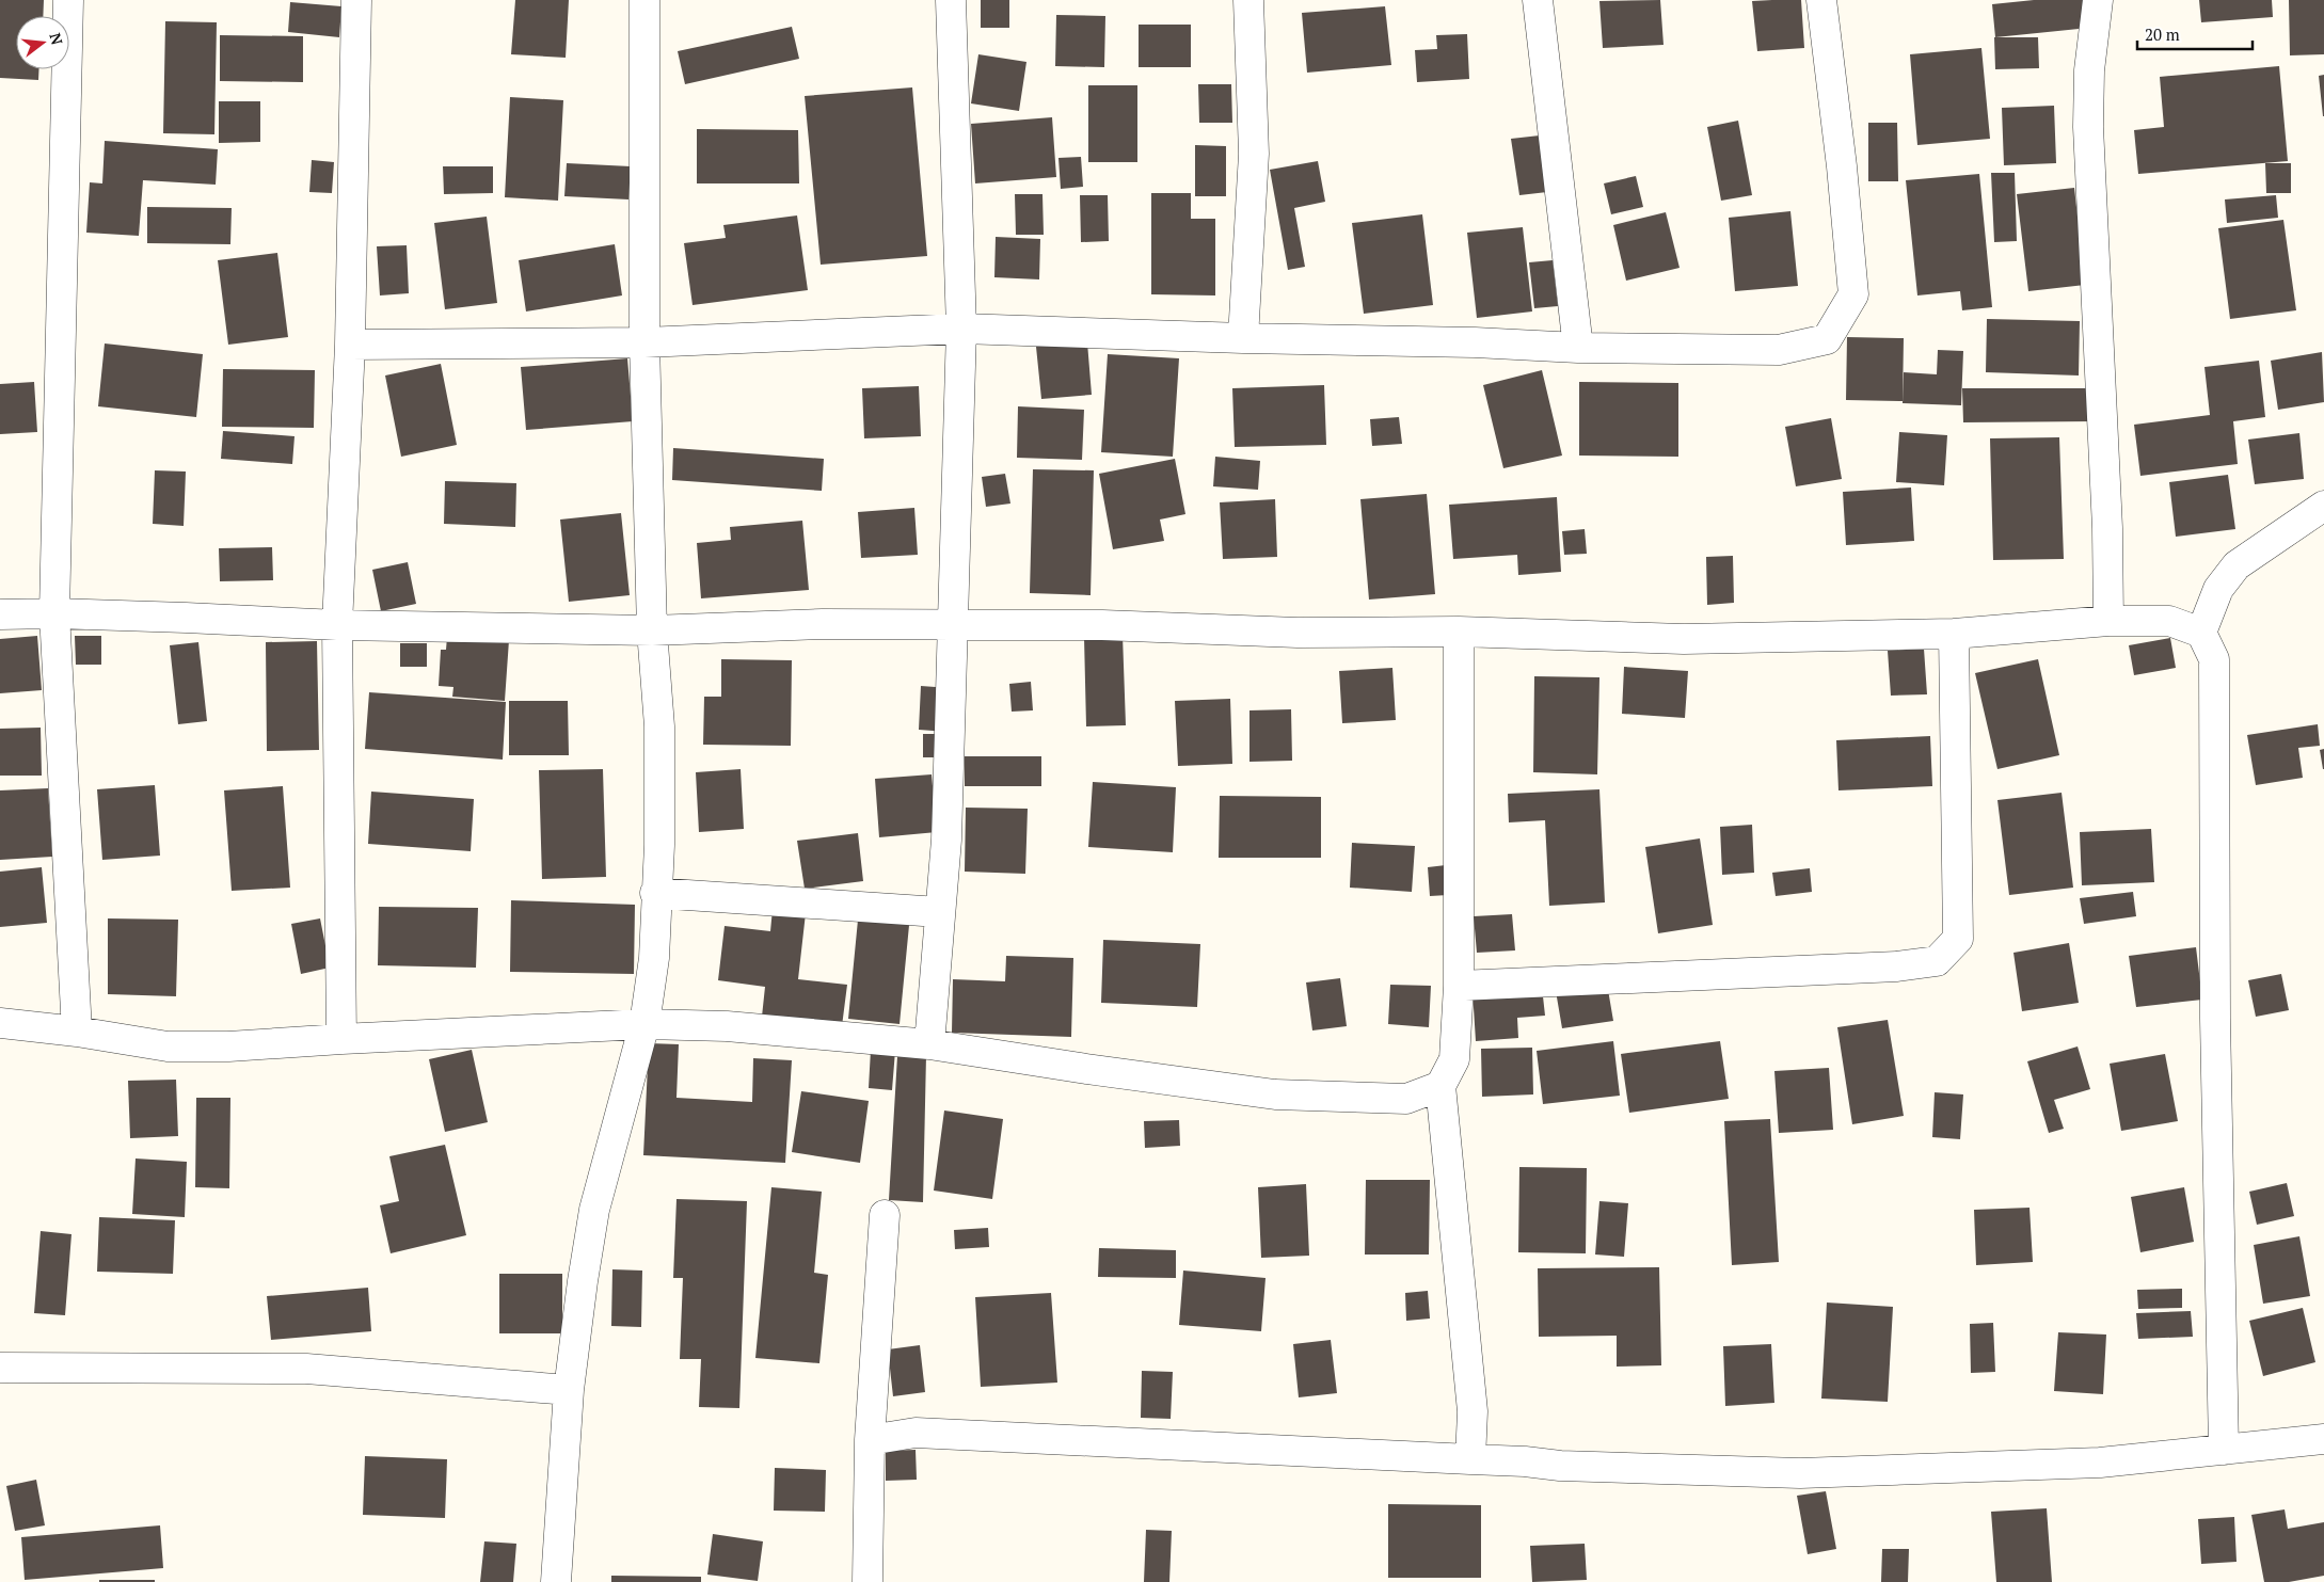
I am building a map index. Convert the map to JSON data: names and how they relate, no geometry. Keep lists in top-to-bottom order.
{
  "scale_bar": "20 m",
  "north": "right"
}
